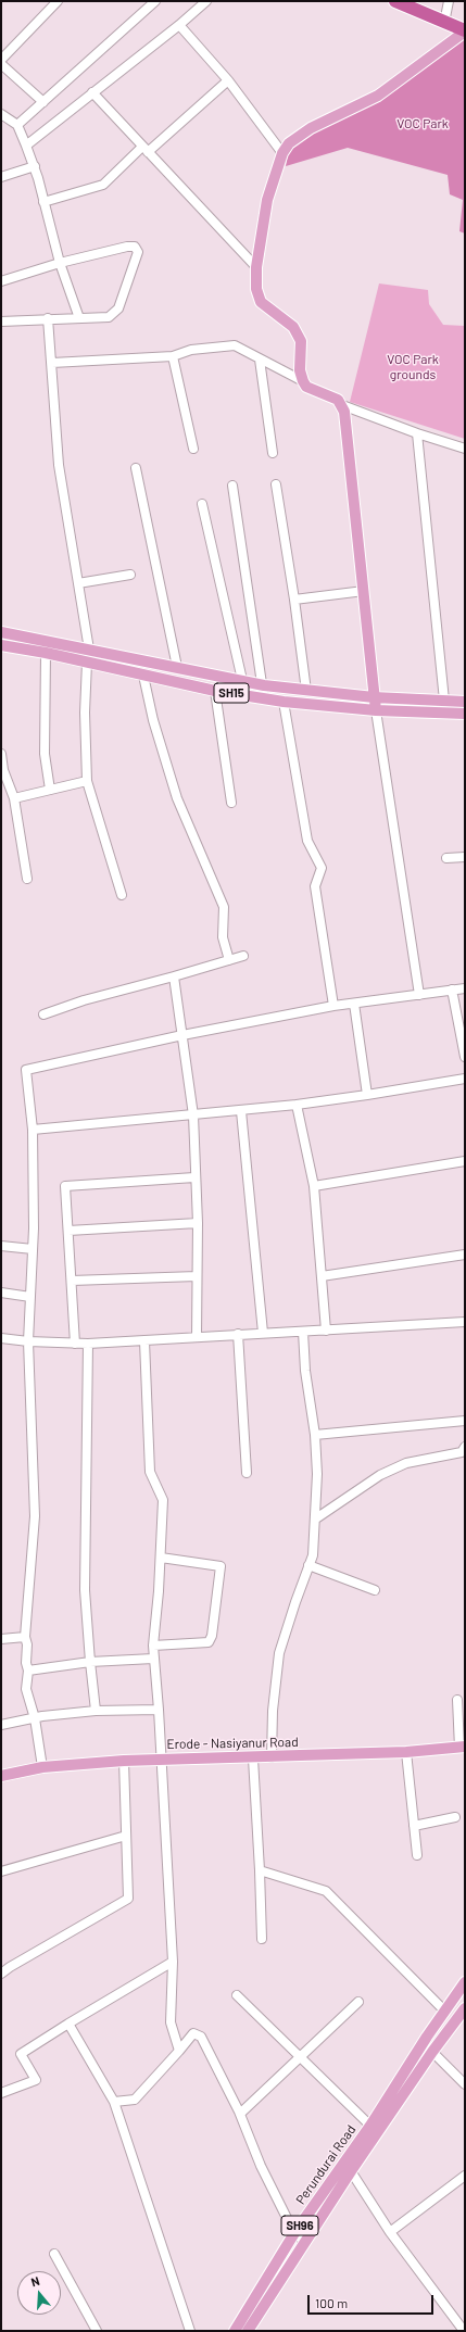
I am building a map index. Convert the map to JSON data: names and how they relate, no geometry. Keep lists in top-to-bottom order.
{
  "streets": {
    "main road": [
      "SH15",
      "Erode - Nasiyanur Road",
      "Perundurai Road",
      "SH96"
    ]
  },
  "parks": ["VOC Park", "VOC Park grounds"],
  "scale_bar": "100 m",
  "north": "top"
}
